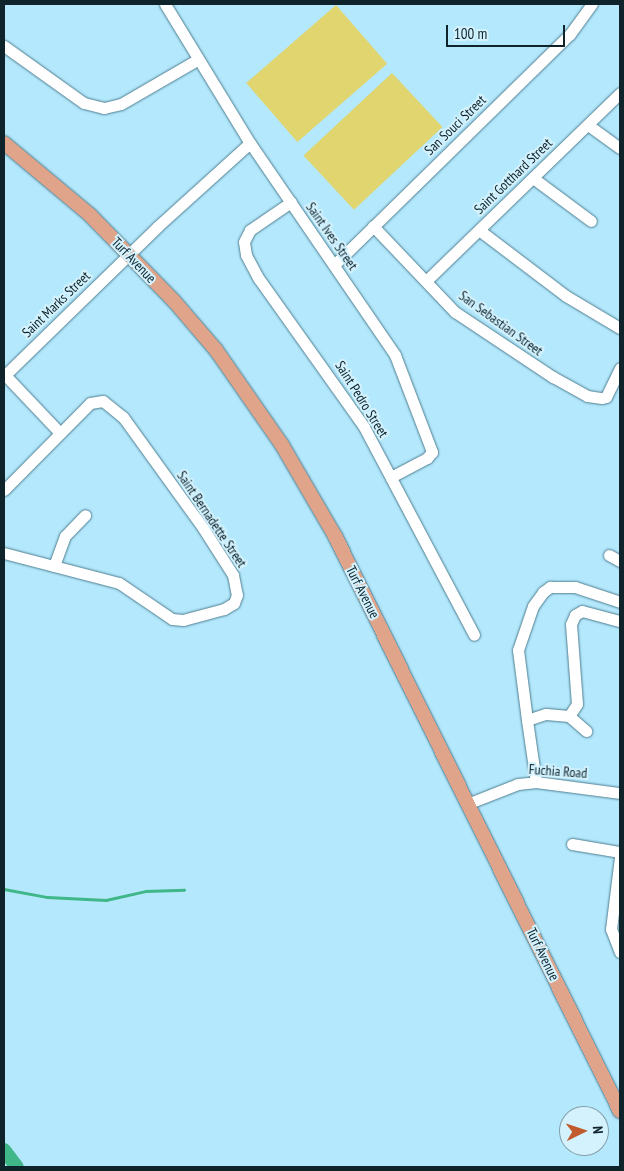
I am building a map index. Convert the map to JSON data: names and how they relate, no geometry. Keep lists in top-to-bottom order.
{
  "streets": {
    "main road": ["Turf Avenue"],
    "street": [
      "San Souci Street",
      "Saint Gotthard Street",
      "Saint Ives Street",
      "Saint Marks Street",
      "San Sebastian Street",
      "Saint Pedro Street",
      "Saint Bernadette Street",
      "Fuchia Road"
    ]
  },
  "crossings": [
    ["San Souci Street", "Saint Ives Street"],
    ["San Souci Street", "San Sebastian Street"],
    ["Saint Gotthard Street", "San Sebastian Street"],
    ["Saint Ives Street", "Saint Marks Street"],
    ["Saint Ives Street", "Saint Pedro Street"],
    ["Turf Avenue", "Saint Marks Street"],
    ["Turf Avenue", "Fuchia Road"]
  ],
  "scale_bar": "100 m",
  "north": "right"
}
